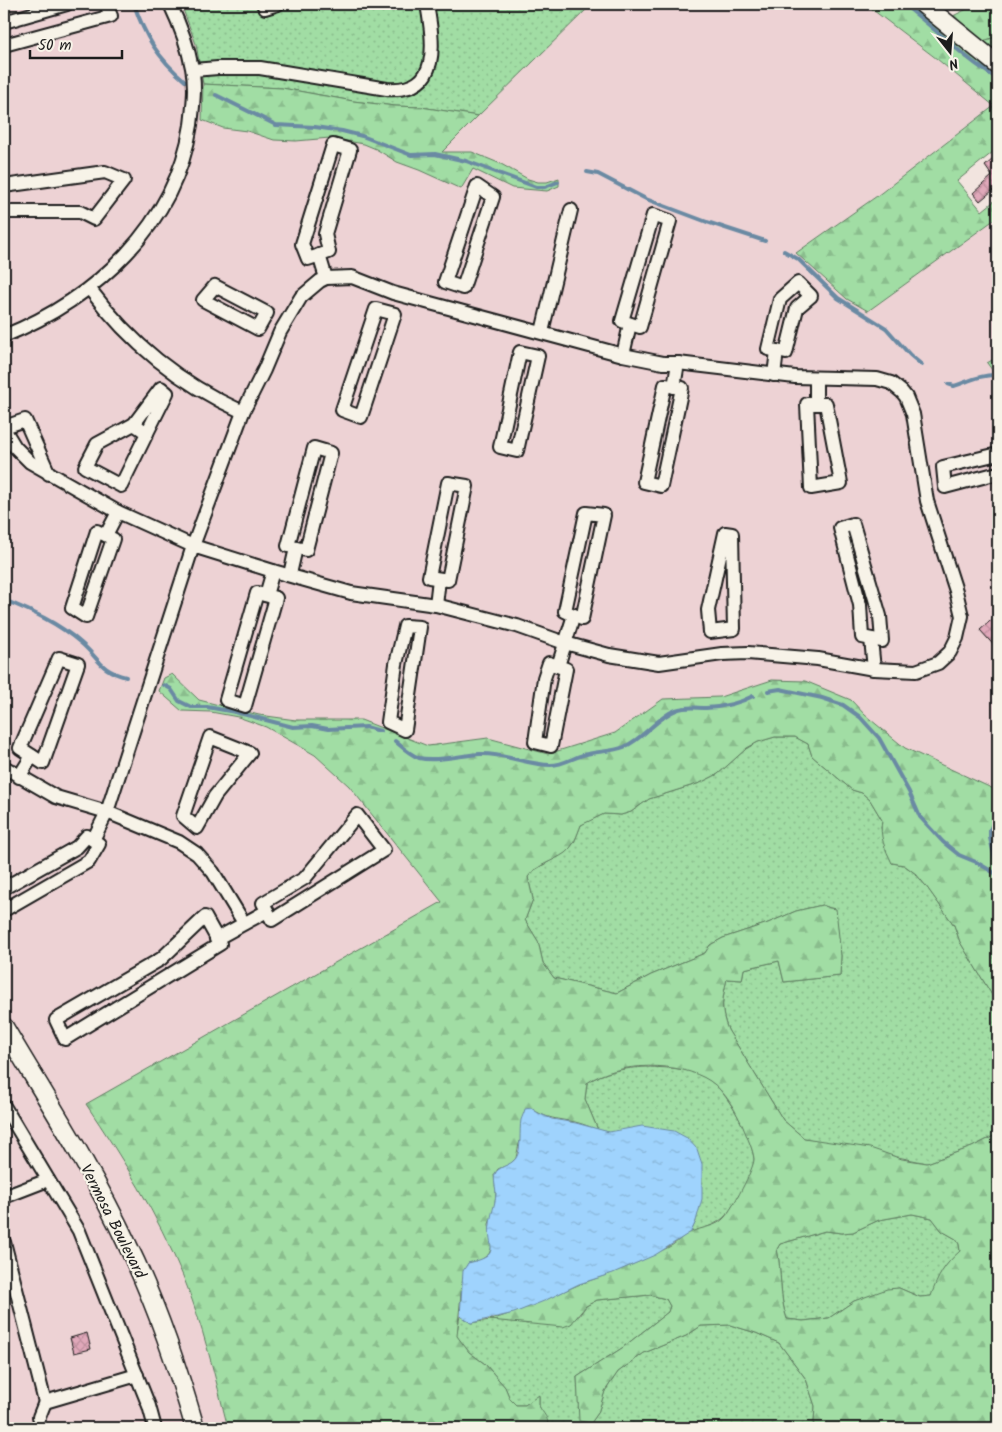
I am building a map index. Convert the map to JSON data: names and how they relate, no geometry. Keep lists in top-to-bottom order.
{
  "streets": {
    "main road": ["Vermosa Boulevard"]
  },
  "scale_bar": "50 m",
  "north": "bottom"
}
